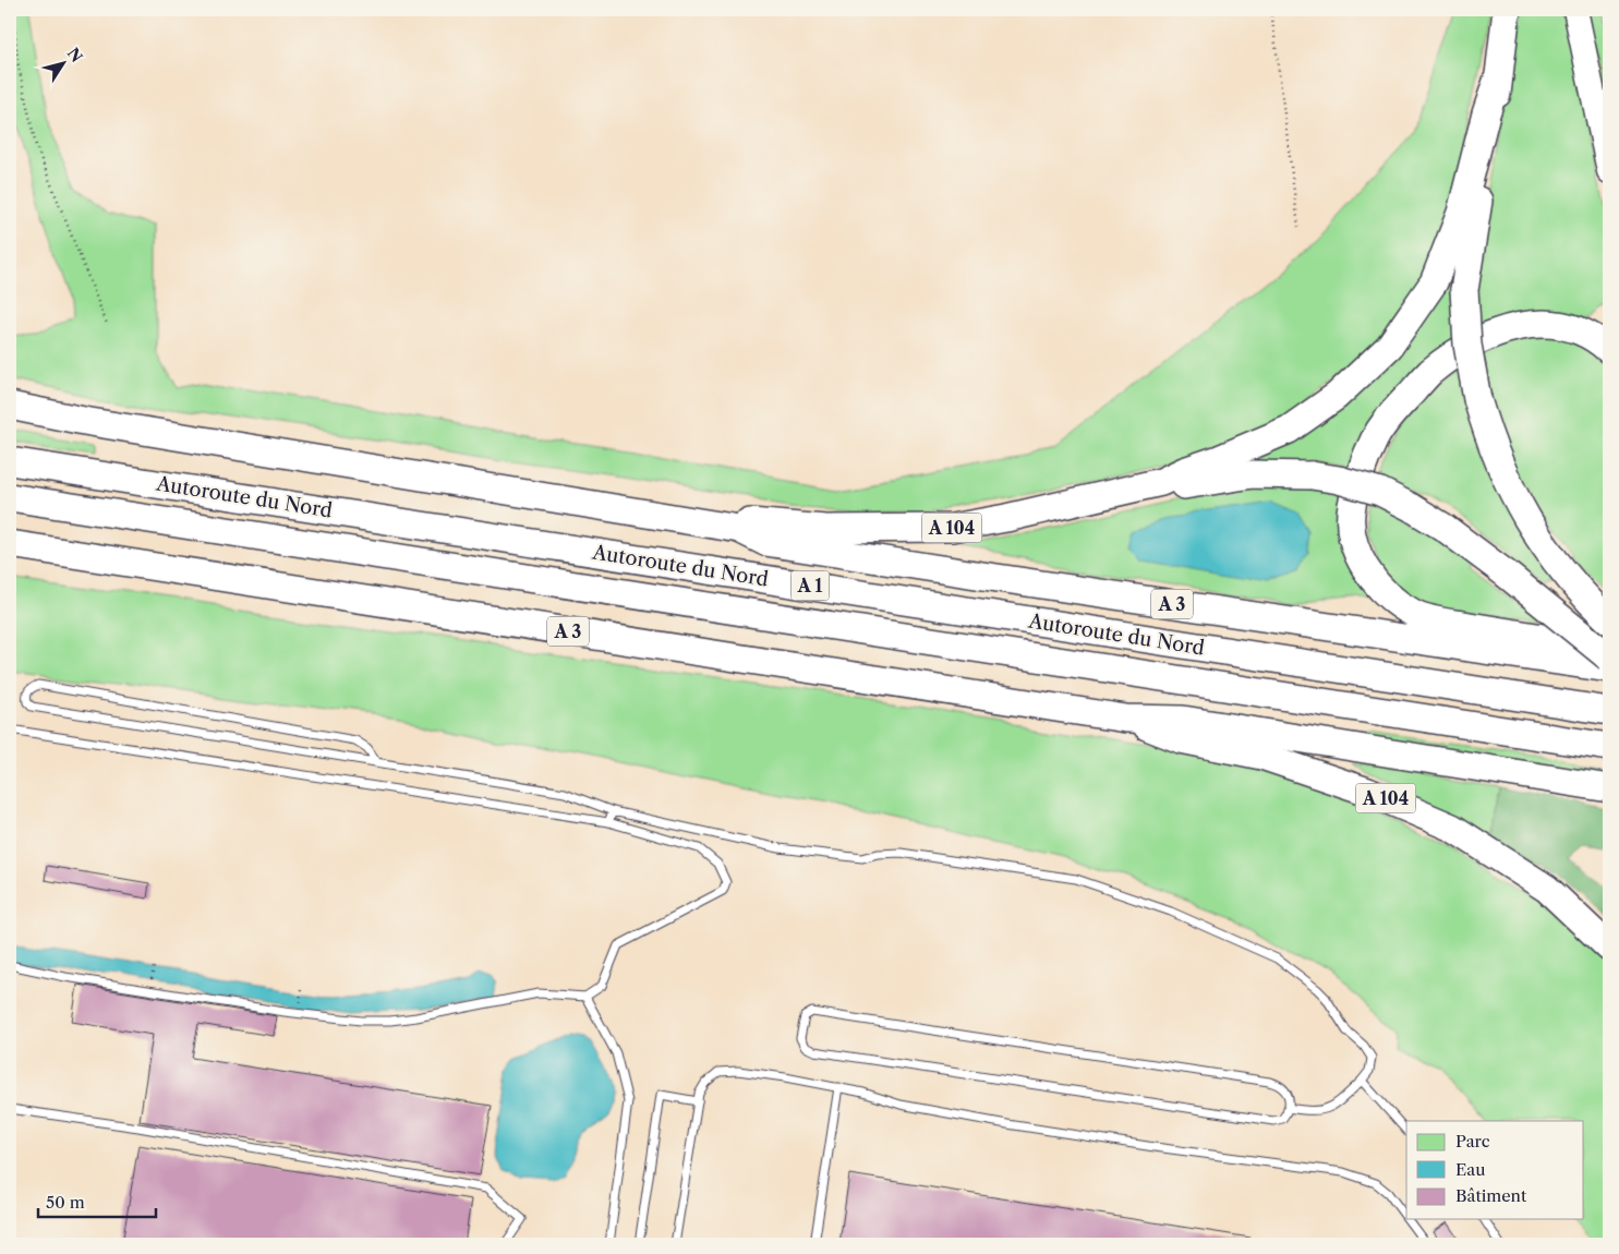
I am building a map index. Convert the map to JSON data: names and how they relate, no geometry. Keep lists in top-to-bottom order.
{
  "streets": {
    "highway": [
      "Autoroute du Nord",
      "A 104",
      "A 1",
      "A 3"
    ]
  },
  "crossings": [
    ["A 104", "A 3"]
  ],
  "legend": ["Parc", "Eau", "Bâtiment"],
  "scale_bar": "50 m",
  "north": "top right"
}
